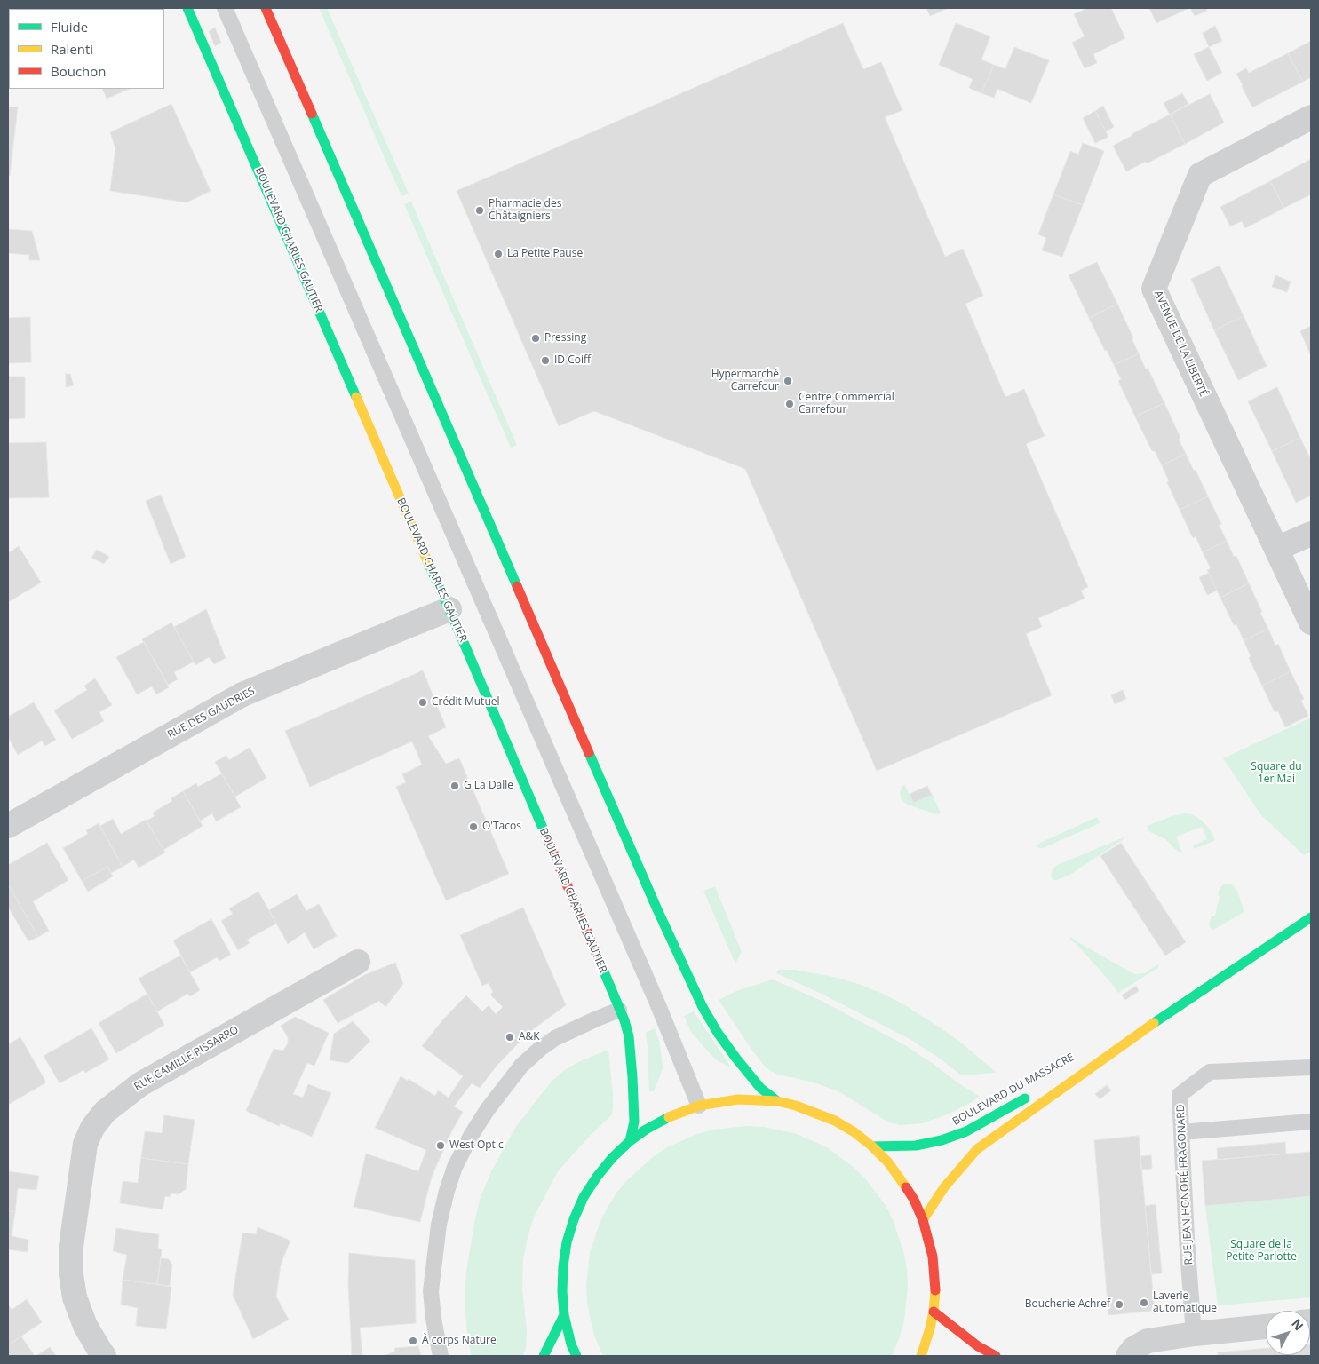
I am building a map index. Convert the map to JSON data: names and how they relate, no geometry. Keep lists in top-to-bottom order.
{
  "streets": {
    "main road": ["BOULEVARD CHARLES GAUTIER", "BOULEVARD DU MASSACRE"],
    "street": ["AVENUE DE LA LIBERTÉ", "RUE DES GAUDRIES", "RUE CAMILLE PISSARRO"],
    "lane": ["RUE JEAN HONORÉ FRAGONARD"]
  },
  "crossings": [
    ["BOULEVARD CHARLES GAUTIER", "RUE DES GAUDRIES"]
  ],
  "parks": ["Square du 1er Mai", "Square de la Petite Parlotte"],
  "places": [
    "Pharmacie des Châtaigniers",
    "La Petite Pause",
    "Pressing",
    "ID Coiff",
    "Hypermarché Carrefour",
    "Centre Commercial Carrefour",
    "Crédit Mutuel",
    "G La Dalle",
    "O'Tacos",
    "A&K",
    "West Optic",
    "Laverie automatique",
    "Boucherie Achref",
    "À corps Nature"
  ],
  "legend": ["Fluide", "Ralenti", "Bouchon"],
  "north": "top right"
}
